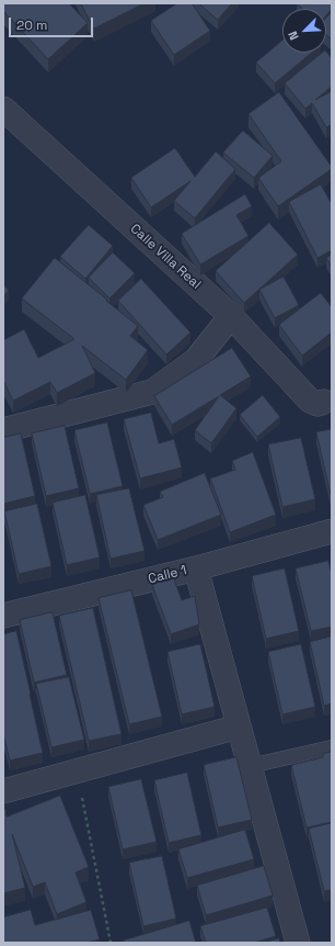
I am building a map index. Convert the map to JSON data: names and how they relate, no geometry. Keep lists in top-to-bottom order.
{
  "streets": {
    "street": ["Calle Villa Real", "Calle 1"]
  },
  "scale_bar": "20 m",
  "north": "bottom left"
}
